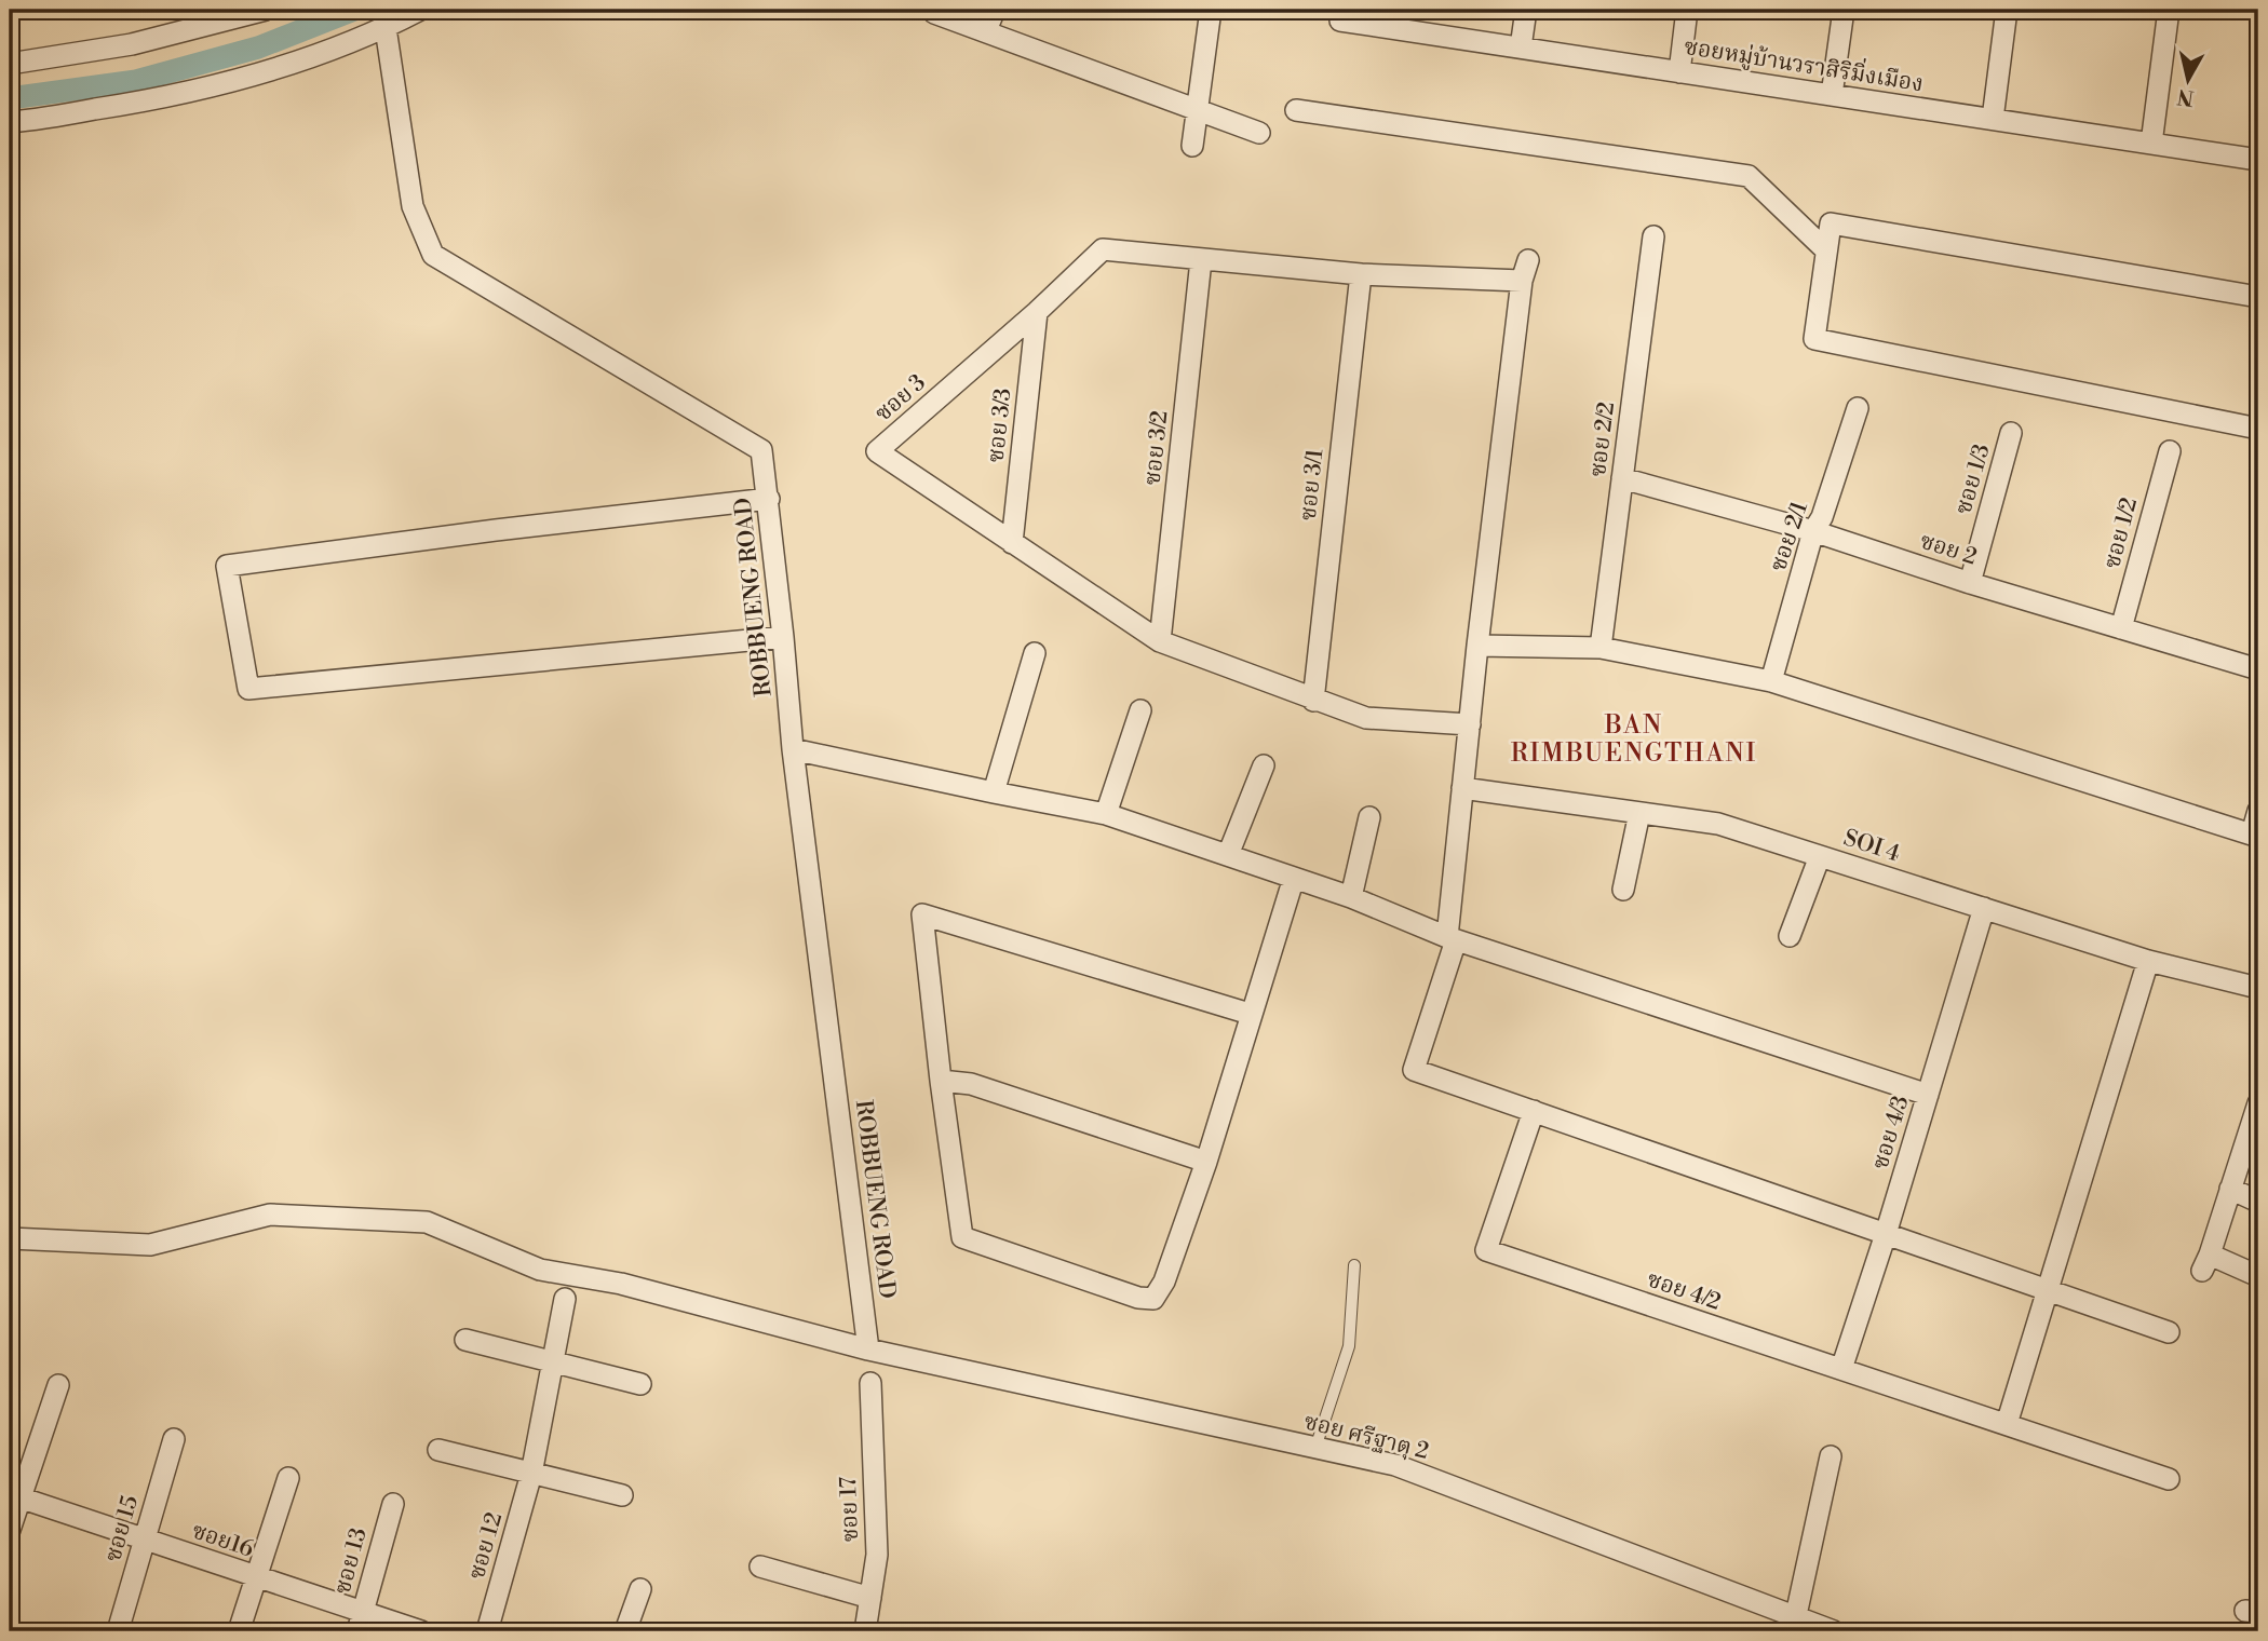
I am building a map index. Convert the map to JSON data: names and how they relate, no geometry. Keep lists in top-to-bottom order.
{
  "streets": {
    "street": [
      "ซอยหมู่บ้านวราสิริมิ่งเมือง",
      "ซอย 3",
      "ซอย 3/3",
      "ซอย 2/2",
      "ซอย 3/2",
      "ซอย 1/3",
      "ซอย 3/1",
      "ซอย 1/2",
      "ซอย 2/1",
      "ซอย 2",
      "ROBBUENG ROAD",
      "SOI 4",
      "ซอย 4/3",
      "ซอย 4/2",
      "ซอย ศรีฐาตุ 2",
      "ซอย 17",
      "ซอย 15",
      "ซอย16",
      "ซอย 12",
      "ซอย 13"
    ]
  },
  "crossings": [
    ["ซอย 3", "ซอย 3/3"],
    ["ซอย 3", "ซอย 3/2"],
    ["ซอย 3", "ซอย 3/1"],
    ["ซอย 2/2", "ซอย 2"],
    ["ซอย 1/3", "ซอย 2"],
    ["ซอย 1/2", "ซอย 2"],
    ["ซอย 2/1", "ซอย 2"],
    ["ROBBUENG ROAD", "ซอย ศรีฐาตุ 2"],
    ["SOI 4", "ซอย 4/3"],
    ["ซอย 4/3", "ซอย 4/2"],
    ["ซอย 15", "ซอย16"],
    ["ซอย16", "ซอย 13"]
  ],
  "districts": ["BAN RIMBUENGTHANI"],
  "north": "bottom"
}
